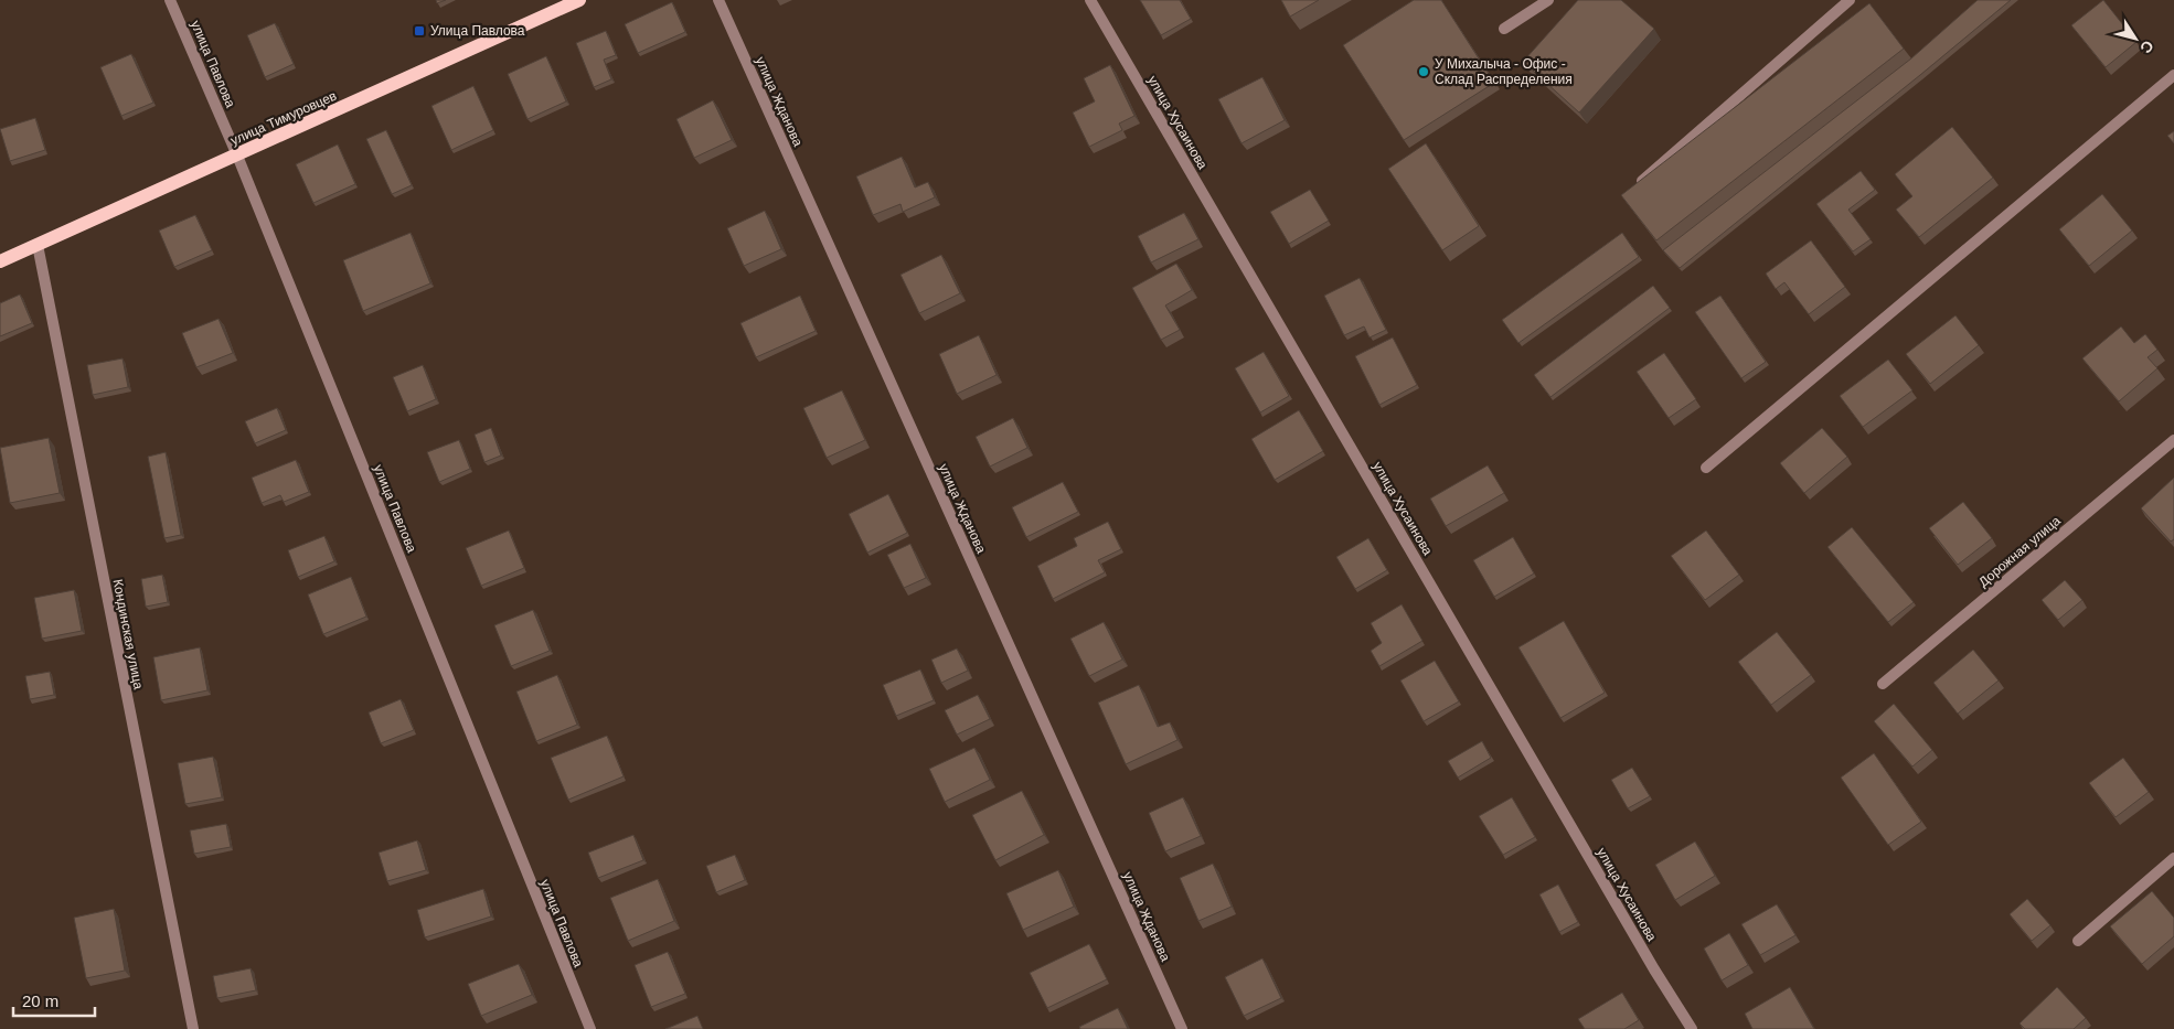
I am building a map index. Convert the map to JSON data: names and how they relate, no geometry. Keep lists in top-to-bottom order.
{
  "streets": {
    "main road": ["улица Тимуровцев"],
    "street": [
      "улица Павлова",
      "улица Жданова",
      "улица Хусаинова",
      "Дорожная улица",
      "Кондинская улица"
    ]
  },
  "crossings": [
    ["улица Павлова", "улица Тимуровцев"],
    ["улица Тимуровцев", "Кондинская улица"]
  ],
  "places": {
    "transit": ["Улица Павлова"],
    "other": ["У Михалыча - Офис - Склад Распределения"]
  },
  "scale_bar": "20 m",
  "north": "bottom right"
}
